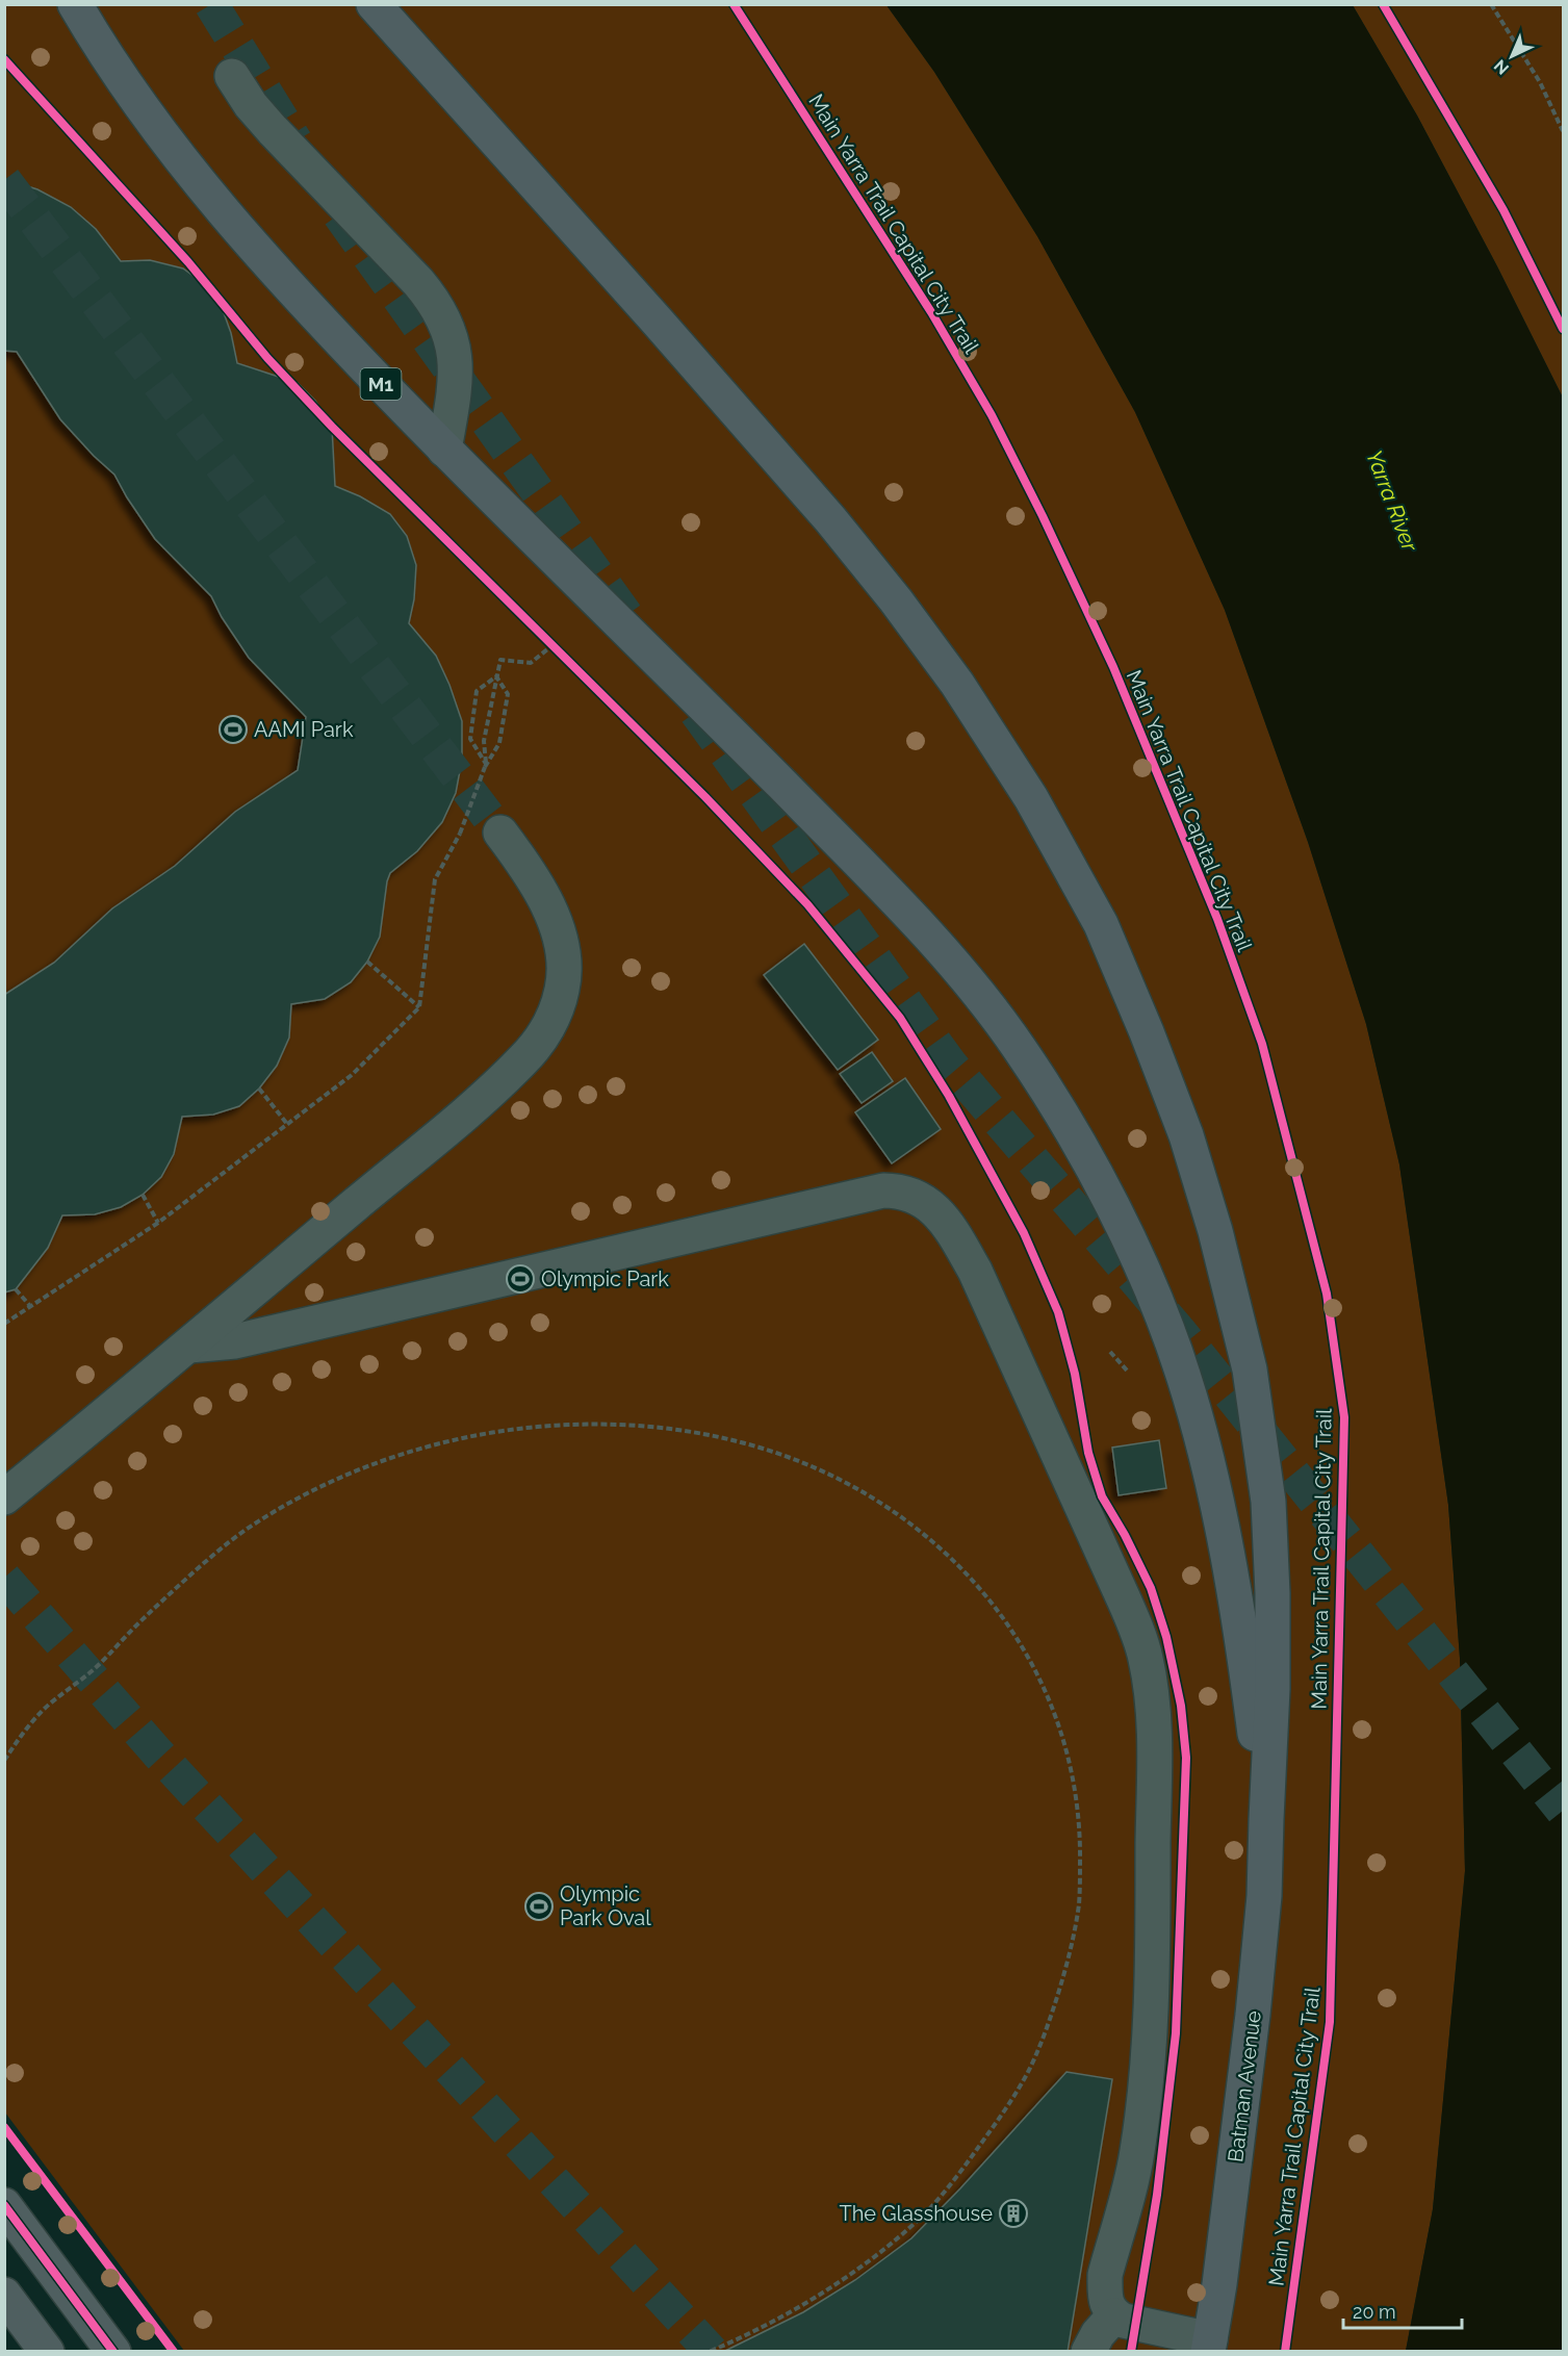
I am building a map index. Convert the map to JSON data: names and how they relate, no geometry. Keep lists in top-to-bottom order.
{
  "streets": {
    "highway": ["M1", "Batman Avenue"],
    "cycle path": ["Main Yarra Trail Capital City Trail"]
  },
  "crossings": [
    ["M1", "Batman Avenue"]
  ],
  "water": ["Yarra River"],
  "places": {
    "sports": ["AAMI Park", "Olympic Park", "Olympic Park Oval"],
    "building": ["The Glasshouse"]
  },
  "scale_bar": "20 m",
  "north": "bottom left"
}
